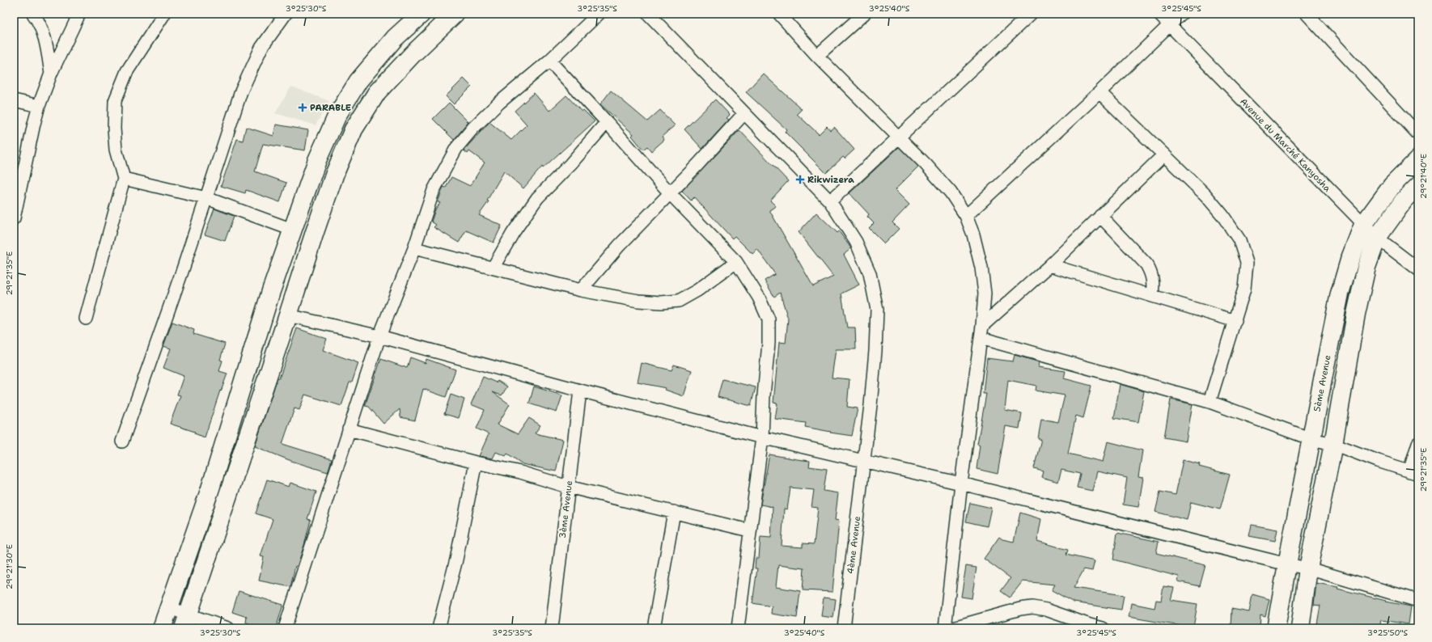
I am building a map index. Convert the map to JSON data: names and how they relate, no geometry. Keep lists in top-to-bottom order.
{
  "streets": {
    "street": [
      "Avenue du Marché Kanyosha",
      "5ème Avenue",
      "3ème Avenue",
      "4ème Avenue"
    ]
  },
  "crossings": [
    ["Avenue du Marché Kanyosha", "5ème Avenue"]
  ],
  "places": {
    "health": ["PARABLE", "Rikwizera"]
  },
  "coordinates": [
    "3°25'30\"S",
    "3°25'35\"S",
    "3°25'40\"S",
    "3°25'45\"S",
    "29°21'40\"E",
    "29°21'35\"E",
    "29°21'30\"E",
    "3°25'50\"S"
  ]
}
